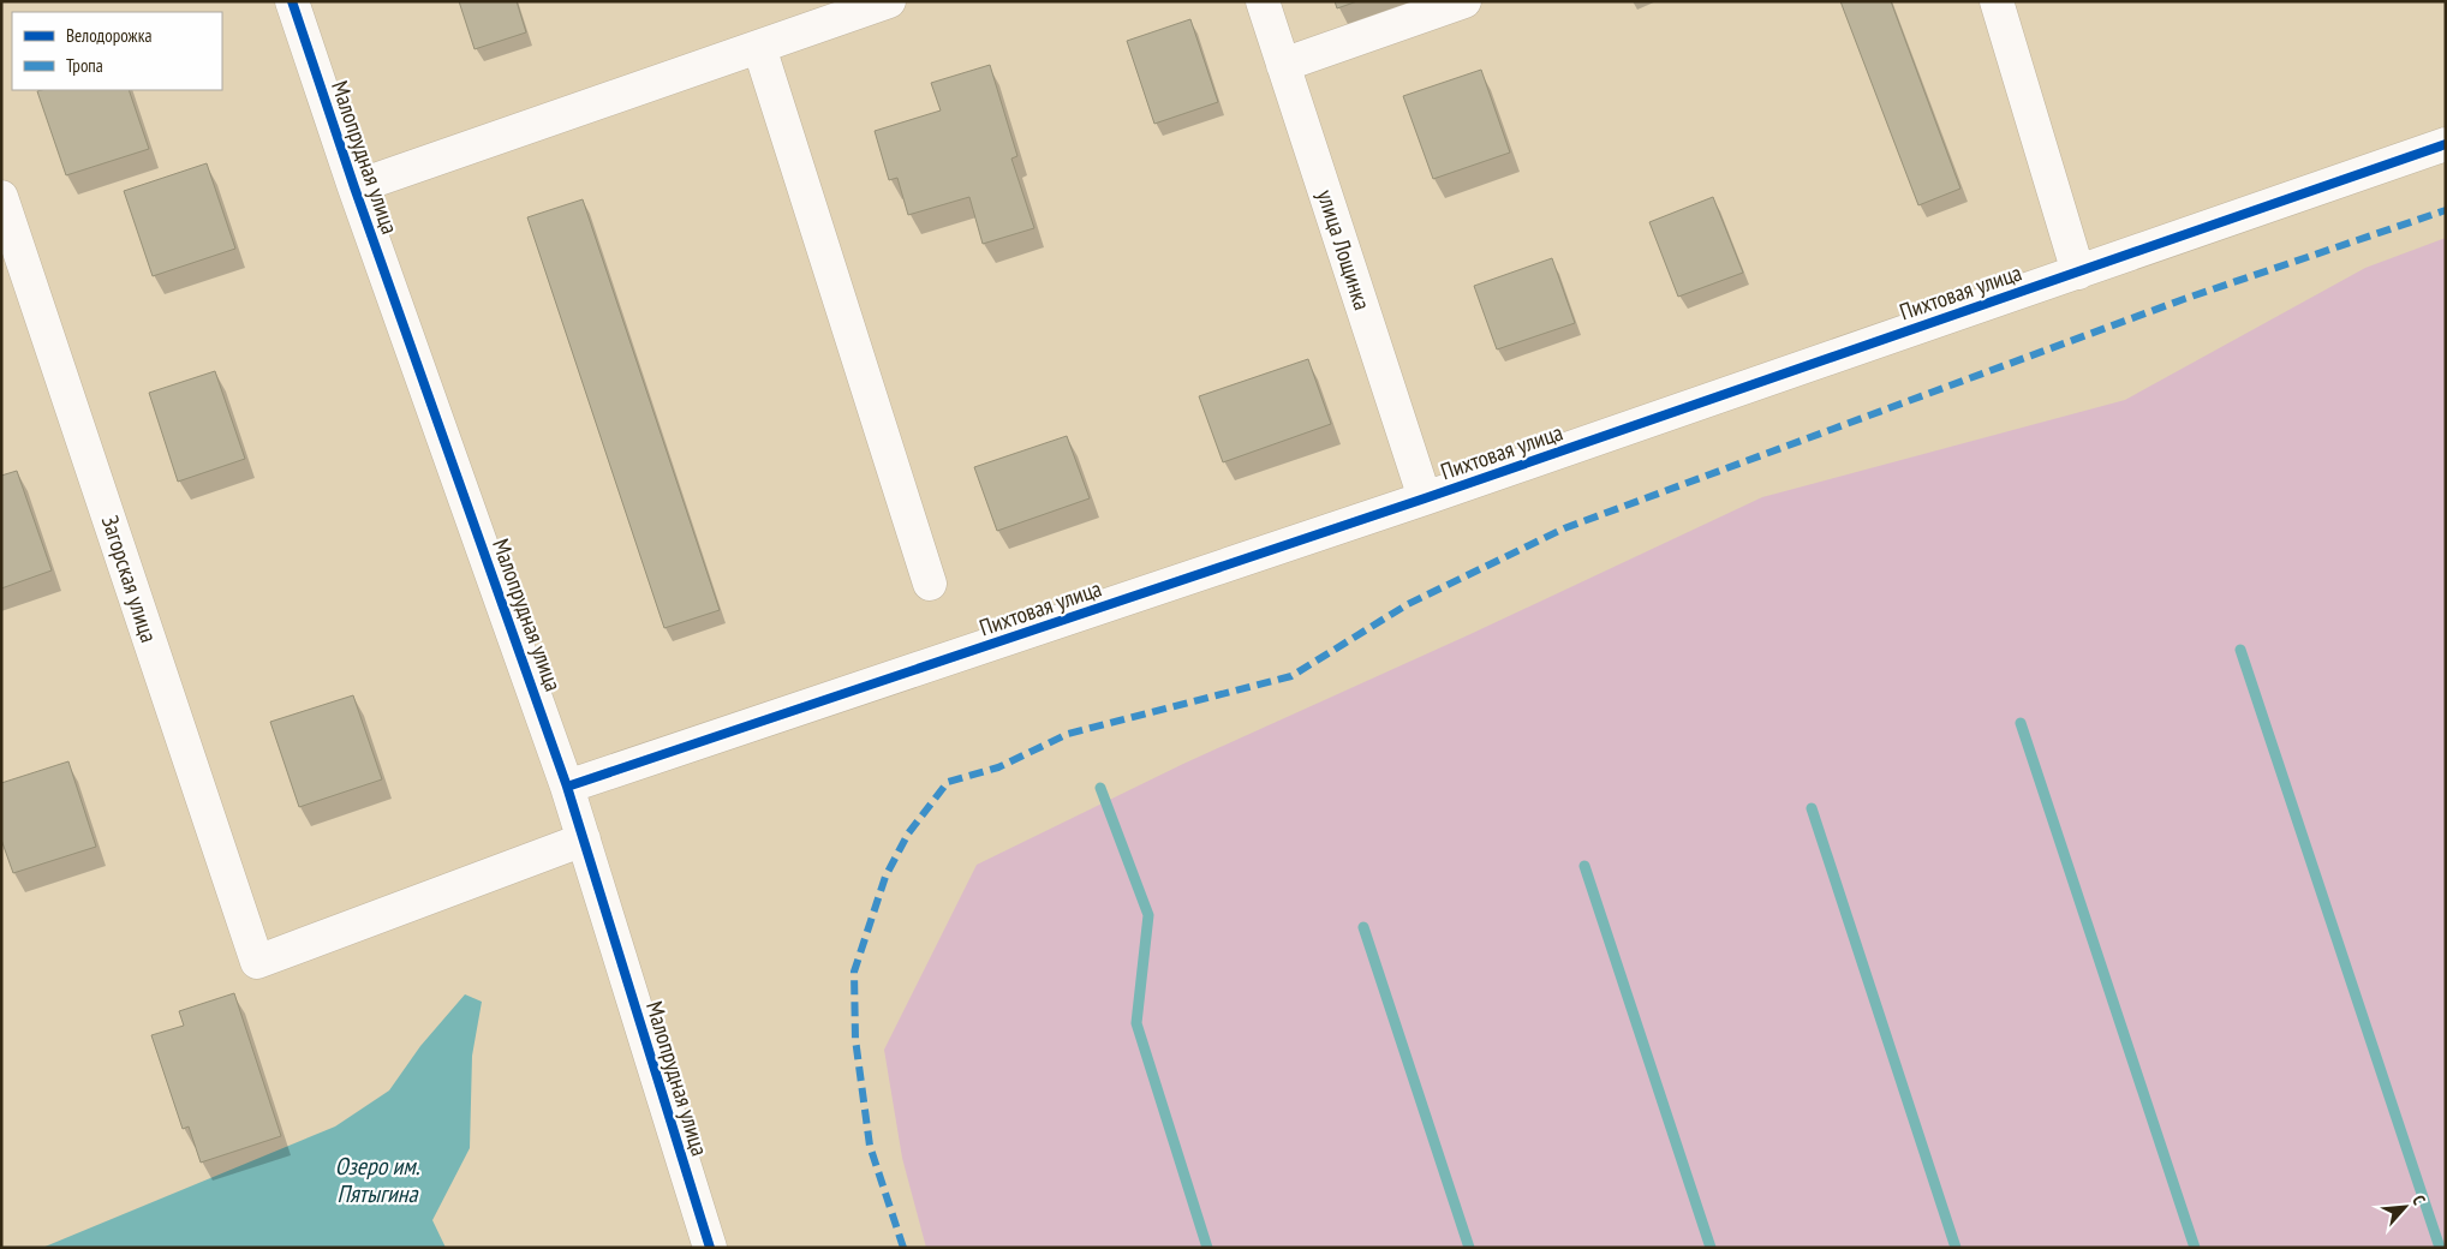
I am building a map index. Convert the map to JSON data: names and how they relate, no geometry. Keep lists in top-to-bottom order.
{
  "streets": {
    "street": [
      "Малопрудная улица",
      "улица Лощинка",
      "Пихтовая улица",
      "Загорская улица"
    ]
  },
  "crossings": [
    ["Малопрудная улица", "Пихтовая улица"],
    ["Малопрудная улица", "Загорская улица"],
    ["улица Лощинка", "Пихтовая улица"]
  ],
  "water": ["Озеро им. Пятыгина"],
  "legend": ["Велодорожка", "Тропа"],
  "north": "top right"
}
